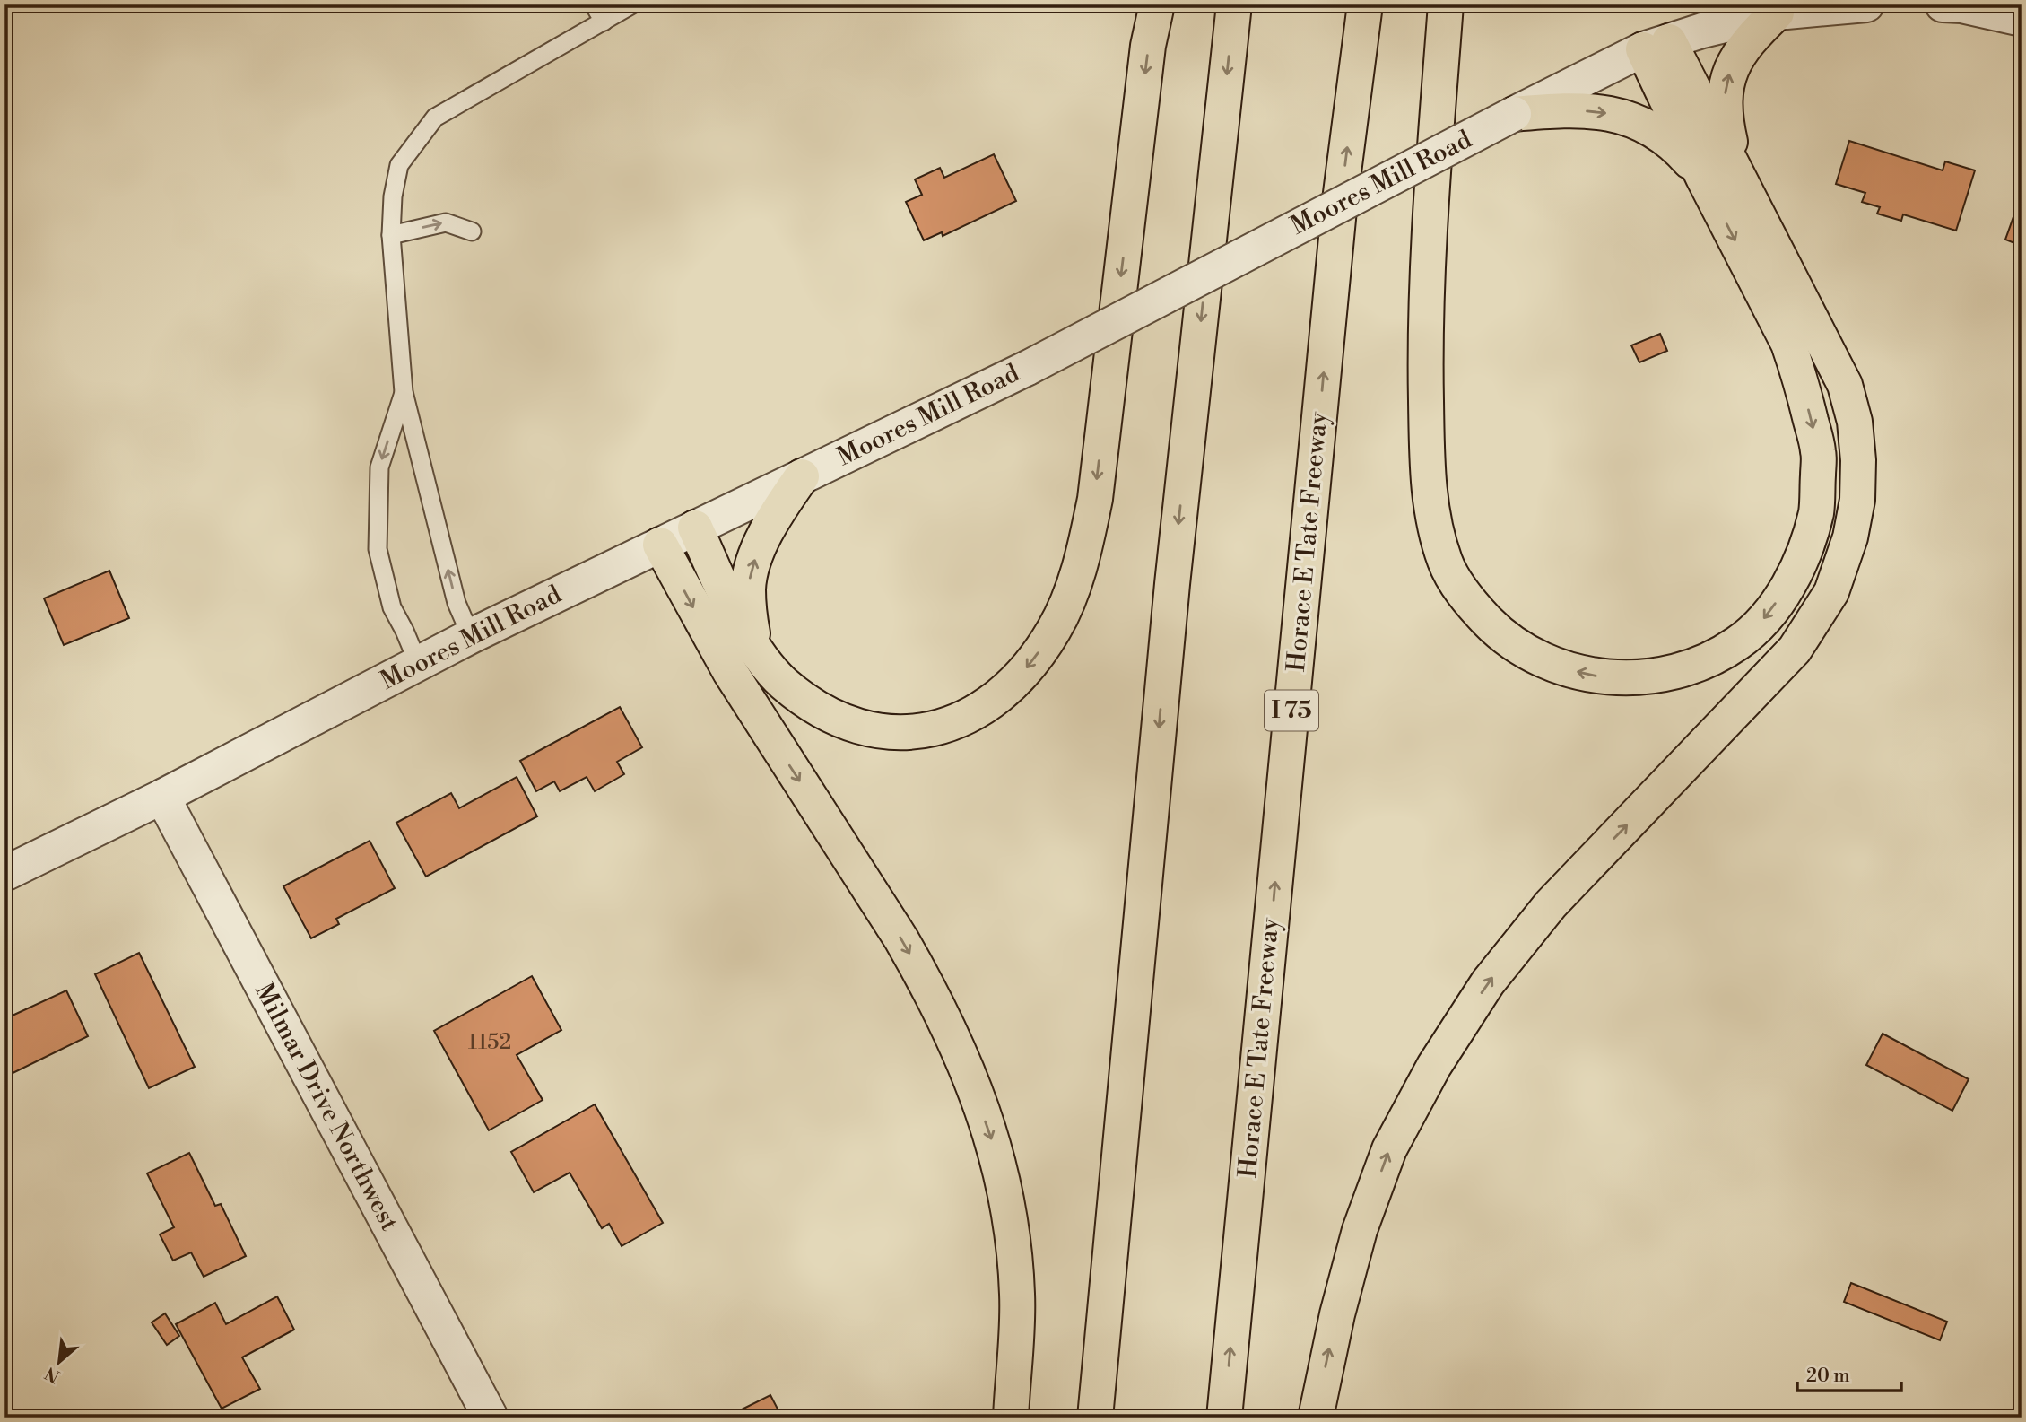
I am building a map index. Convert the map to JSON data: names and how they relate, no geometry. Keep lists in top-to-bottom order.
{
  "streets": {
    "highway": ["Horace E Tate Freeway", "I 75"],
    "street": ["Moores Mill Road", "Milmar Drive Northwest"]
  },
  "crossings": [
    ["Moores Mill Road", "Milmar Drive Northwest"]
  ],
  "house_numbers": ["1152"],
  "scale_bar": "20 m",
  "north": "bottom left"
}
